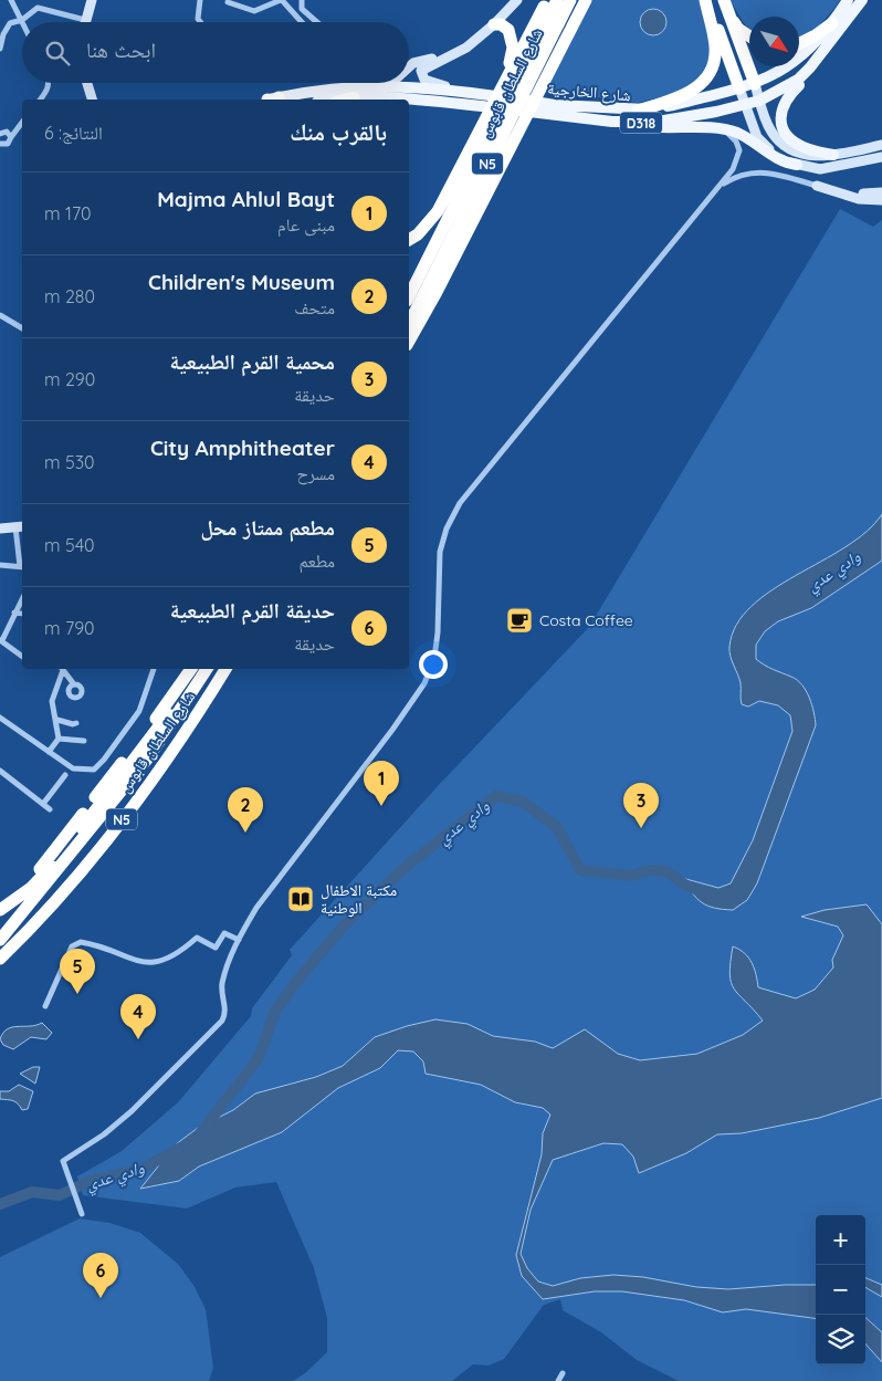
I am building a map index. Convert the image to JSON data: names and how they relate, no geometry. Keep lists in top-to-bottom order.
{
  "streets": {
    "highway": ["شارع السلطان قابوس", "N5"],
    "main road": ["شارع الخارجية", "D318"]
  },
  "water": ["وادي عدي"],
  "places": {
    "cafe": ["Costa Coffee"],
    "library": ["مكتبة الاطفال الوطنية"]
  },
  "north": "bottom right",
  "page": {
    "search": "ابحث هنا",
    "heading": ["بالقرب منك", "النتائج: 6"],
    "list": [
      {
        "mark": "1",
        "name": "Majma Ahlul Bayt",
        "note": "مبنى عام",
        "value": "170 m"
      },
      {
        "mark": "2",
        "name": "Children's Museum",
        "note": "متحف",
        "value": "280 m"
      },
      {
        "mark": "3",
        "name": "محمية القرم الطبيعية",
        "note": "حديقة",
        "value": "290 m"
      },
      {
        "mark": "4",
        "name": "City Amphitheater",
        "note": "مسرح",
        "value": "530 m"
      },
      {
        "mark": "5",
        "name": "مطعم ممتاز محل",
        "note": "مطعم",
        "value": "540 m"
      },
      {
        "mark": "6",
        "name": "حديقة القرم الطبيعية",
        "note": "حديقة",
        "value": "790 m"
      }
    ],
    "pins": [
      "1",
      "3",
      "2",
      "5",
      "4",
      "6"
    ],
    "map_buttons": ["+", "−"]
  }
}
